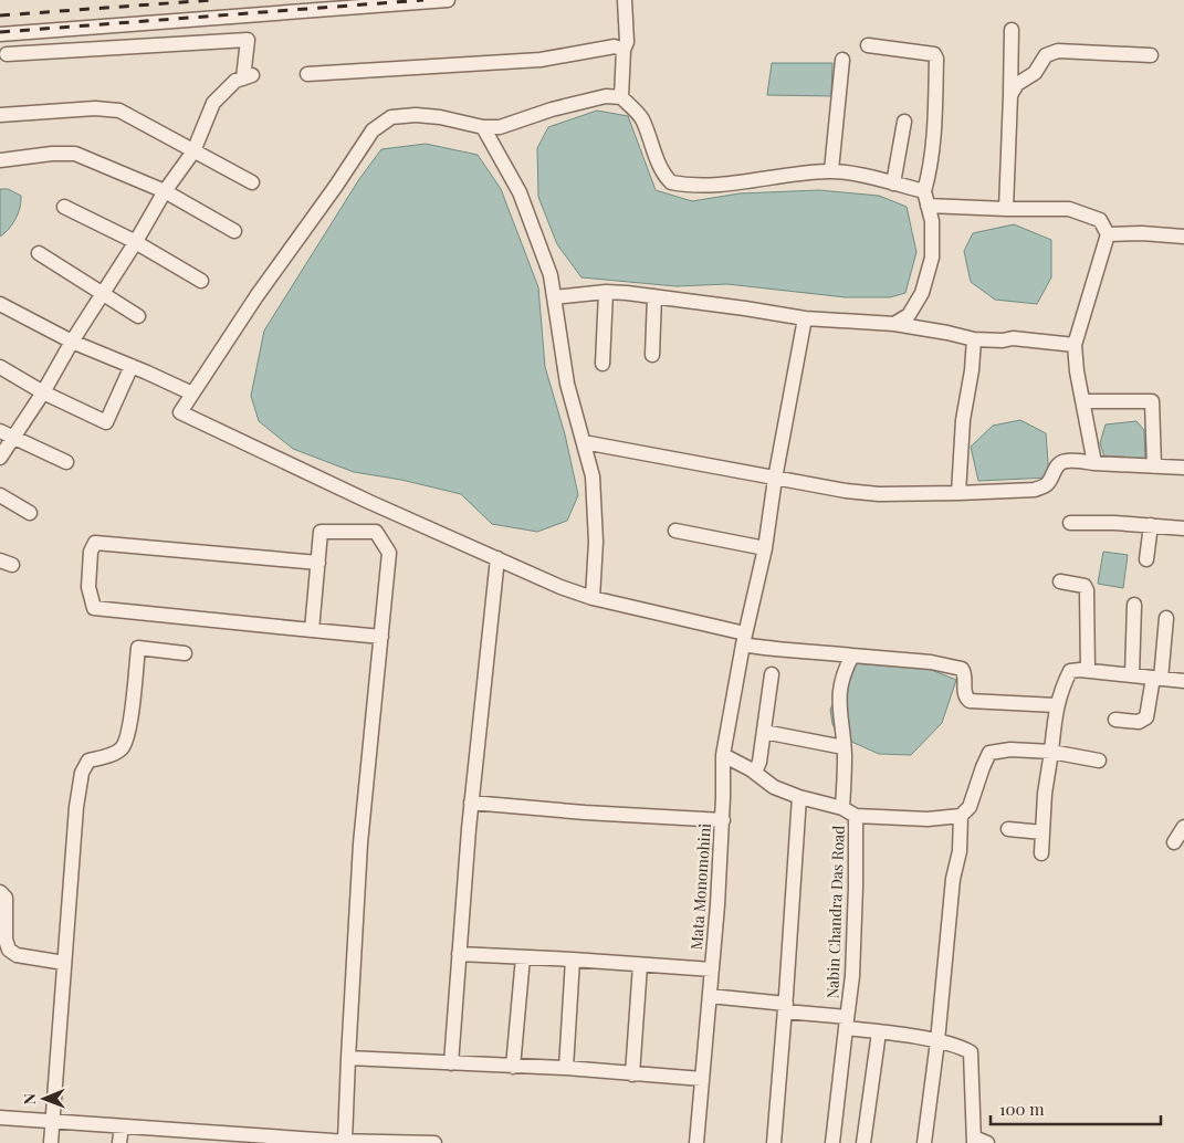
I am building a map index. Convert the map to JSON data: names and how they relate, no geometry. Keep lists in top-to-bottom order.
{
  "streets": {
    "street": ["Mata Monomohini", "Nabin Chandra Das Road"]
  },
  "crossings": [
    ["Mata Monomohini", "Nabin Chandra Das Road"]
  ],
  "scale_bar": "100 m",
  "north": "left"
}
